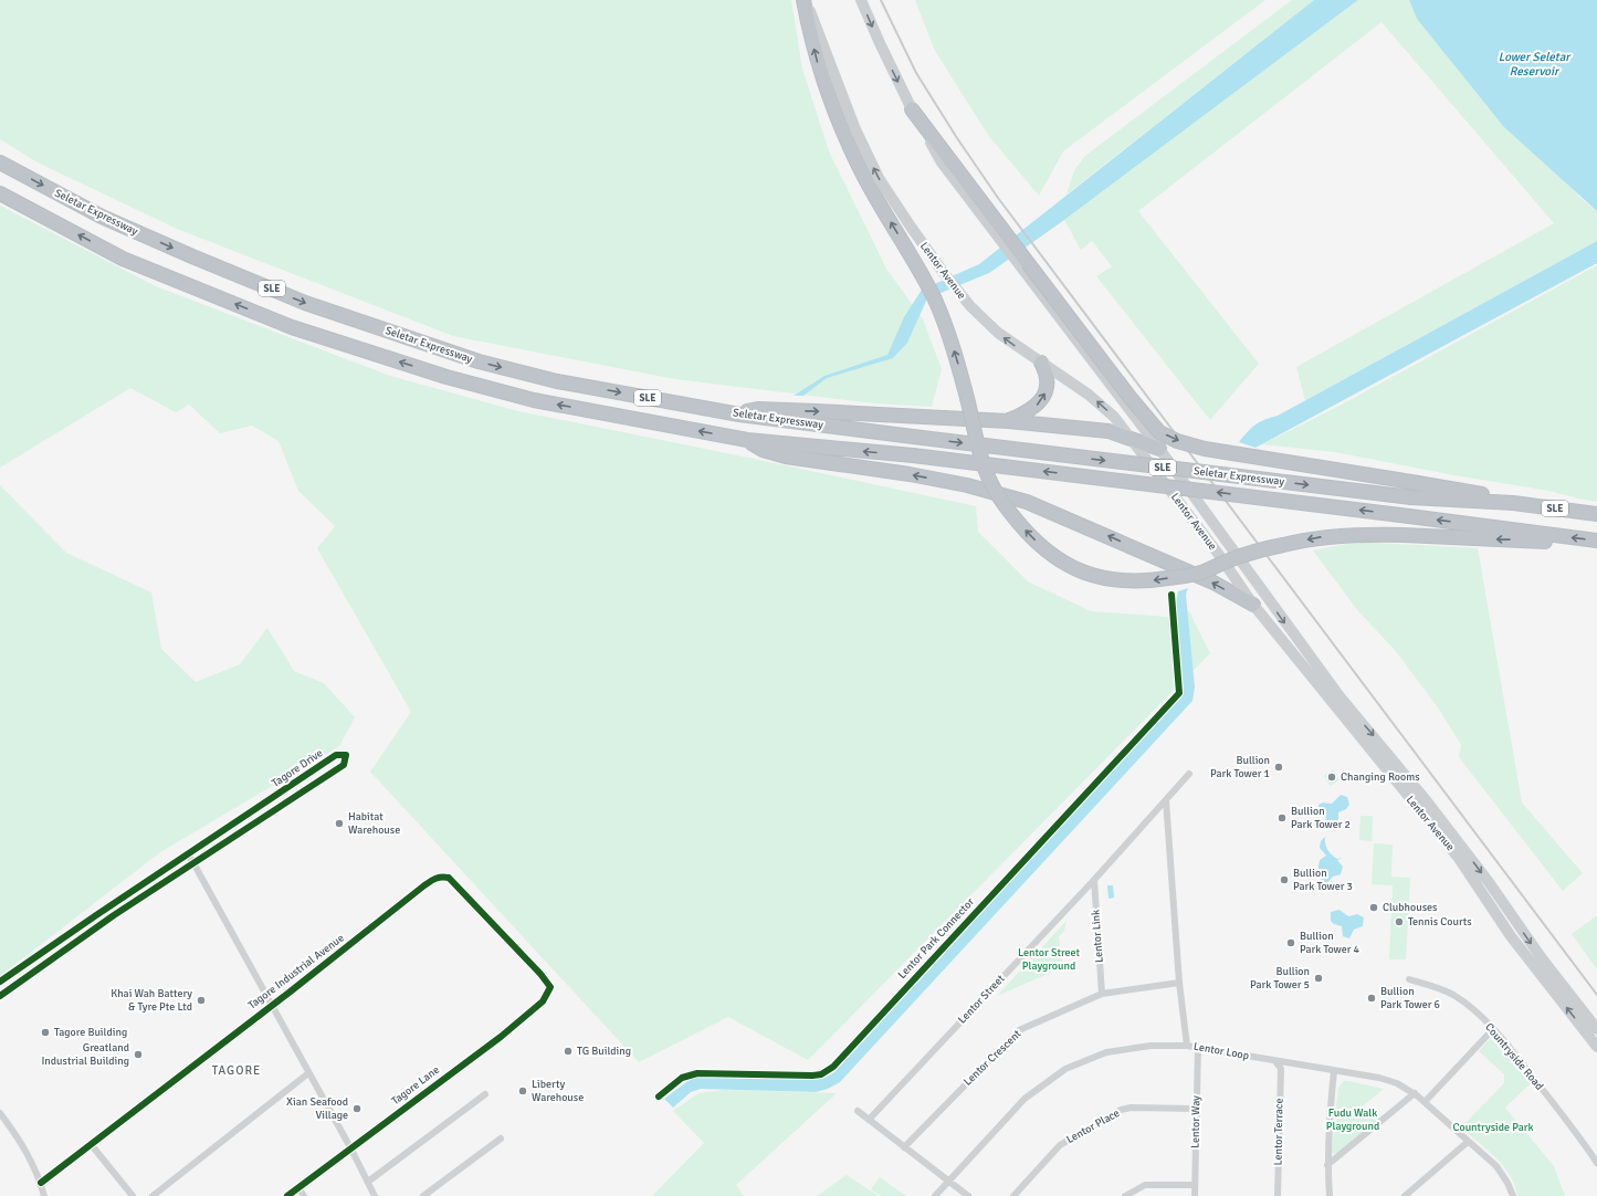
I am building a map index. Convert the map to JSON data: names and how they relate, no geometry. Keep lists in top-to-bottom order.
{
  "streets": {
    "highway": ["Seletar Expressway", "SLE"],
    "main road": ["Lentor Avenue"],
    "street": [
      "Tagore Drive",
      "Lentor Link",
      "Tagore Industrial Avenue",
      "Lentor Street",
      "Lentor Loop",
      "Countryside Road",
      "Lentor Crescent",
      "Tagore Lane",
      "Lentor Way",
      "Lentor Place",
      "Lentor Terrace"
    ],
    "cycle path": ["Lentor Park Connector"]
  },
  "crossings": [
    ["Lentor Link", "Lentor Street"],
    ["Lentor Link", "Lentor Crescent"],
    ["Tagore Industrial Avenue", "Tagore Lane"],
    ["Lentor Loop", "Lentor Way"],
    ["Lentor Way", "Lentor Place"]
  ],
  "districts": ["TAGORE"],
  "water": ["Lower Seletar Reservoir"],
  "parks": ["Lentor Street Playground", "Fudu Walk Playground", "Countryside Park"],
  "places": [
    "Bullion Park Tower 1",
    "Changing Rooms",
    "Bullion Park Tower 2",
    "Habitat Warehouse",
    "Bullion Park Tower 3",
    "Clubhouses",
    "Tennis Courts",
    "Bullion Park Tower 4",
    "Bullion Park Tower 5",
    "Bullion Park Tower 6",
    "Khai Wah Battery & Tyre Pte Ltd",
    "Tagore Building",
    "TG Building",
    "Greatland Industrial Building",
    "Liberty Warehouse",
    "Xian Seafood Village"
  ]
}
